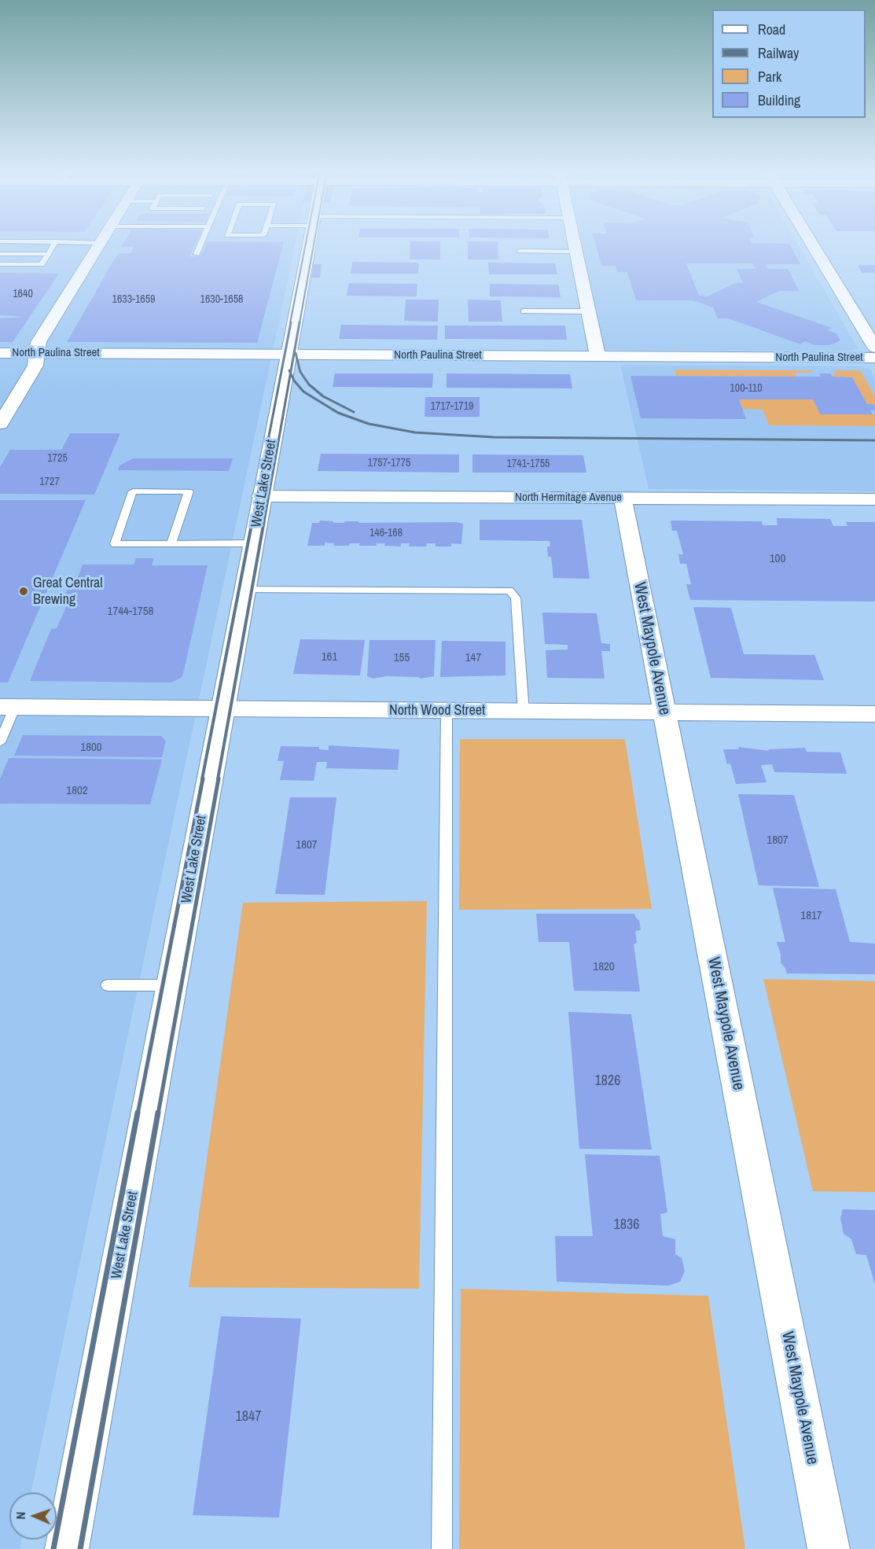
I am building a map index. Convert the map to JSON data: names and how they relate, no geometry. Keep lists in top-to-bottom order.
{
  "streets": {
    "main road": ["West Lake Street"],
    "street": [
      "North Paulina Street",
      "North Hermitage Avenue",
      "West Maypole Avenue",
      "North Wood Street"
    ]
  },
  "crossings": [
    ["North Paulina Street", "West Lake Street"],
    ["West Lake Street", "North Hermitage Avenue"],
    ["West Lake Street", "North Wood Street"],
    ["North Hermitage Avenue", "West Maypole Avenue"],
    ["West Maypole Avenue", "North Wood Street"]
  ],
  "places": ["Great Central Brewing"],
  "house_numbers": [
    "1640",
    "1633-1659",
    "1630-1658",
    "100-110",
    "1717-1719",
    "1725",
    "1757-1775",
    "1741-1755",
    "1727",
    "146-168",
    "100",
    "1744-1758",
    "161",
    "155",
    "147",
    "1800",
    "1802",
    "1807",
    "1807",
    "1817",
    "1820",
    "1826",
    "1836",
    "1847"
  ],
  "legend": [
    "Road",
    "Railway",
    "Park",
    "Building"
  ],
  "north": "left"
}
